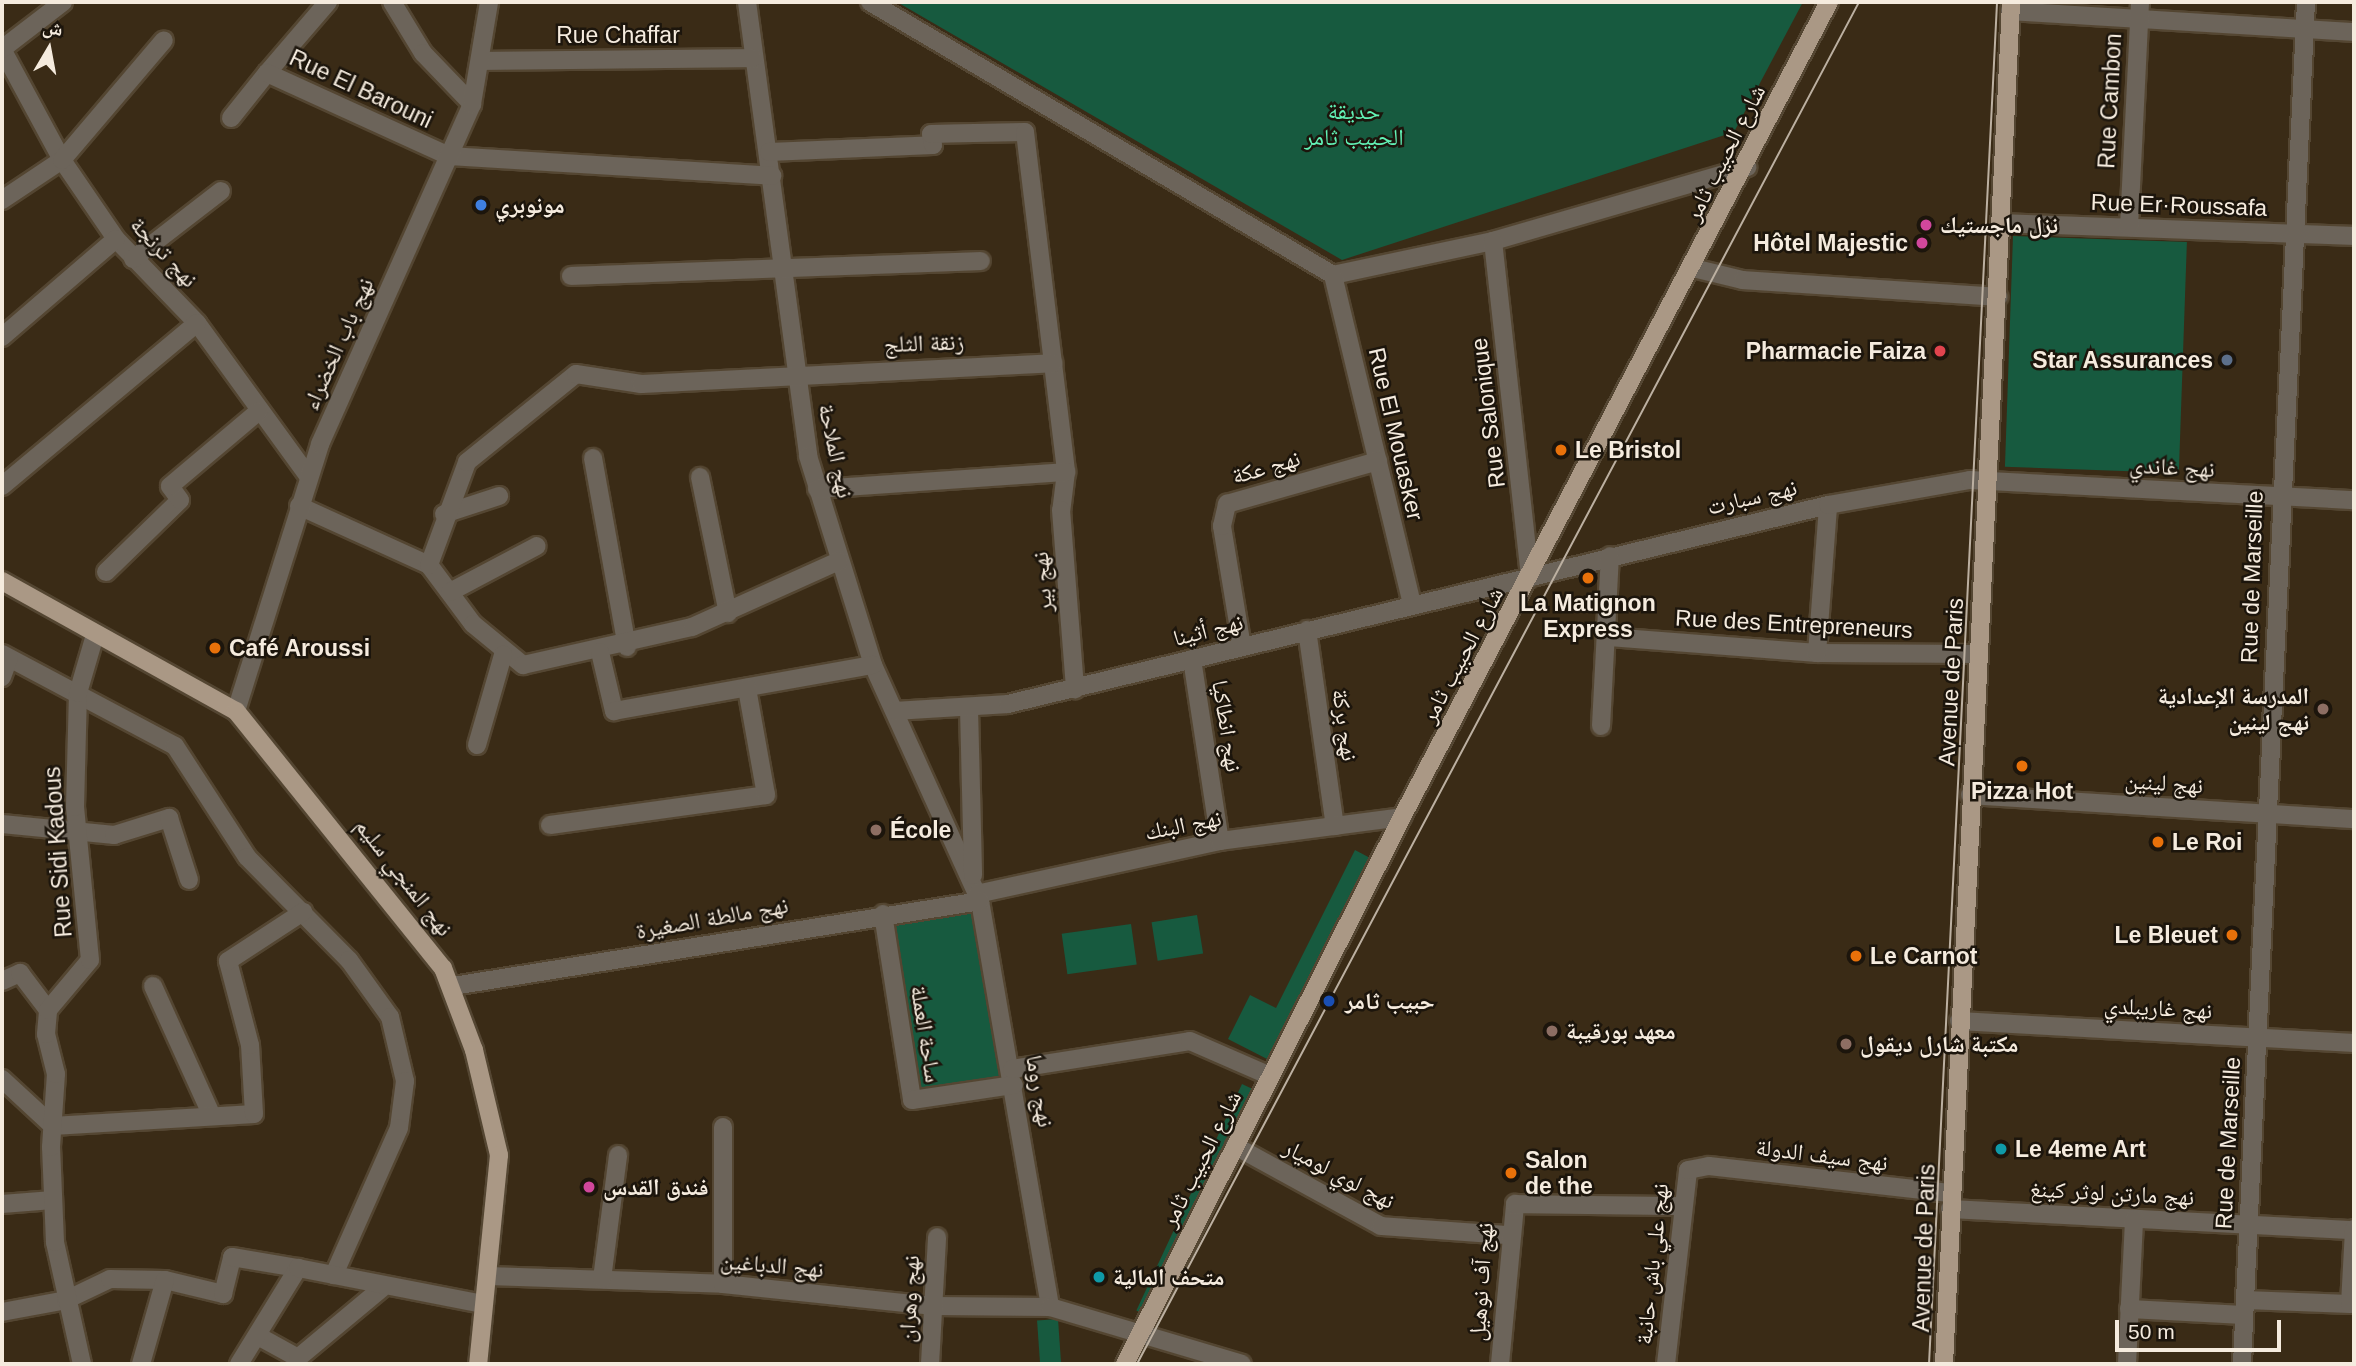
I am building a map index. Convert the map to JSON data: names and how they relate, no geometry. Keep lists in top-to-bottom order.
{
  "streets": {
    "main road": ["شارع الحبيب ثامر", "Avenue de Paris", "نهج المنجي سليم"],
    "street": [
      "Rue Chaffar",
      "Rue El Barouni",
      "Rue Cambon",
      "Rue Er·Roussafa",
      "نهج ترنجة",
      "زنقة الثلج",
      "نهج باب الخضراء",
      "Rue Salonique",
      "Rue El Mouasker",
      "نهج الملاحة",
      "نهج عكة",
      "نهج غاندي",
      "نهج سبارت",
      "Rue de Marseille",
      "نهج بير",
      "Rue des Entrepreneurs",
      "نهج أثينا",
      "نهج بركة",
      "نهج انطاكيا",
      "نهج لينين",
      "نهج البنك",
      "Rue Sidi Kadous",
      "نهج مالطة الصغيرة",
      "نهج غاريبلدي",
      "ساحة العملة",
      "نهج روما",
      "نهج سيف الدولة",
      "نهج لوي لوميار",
      "نهج مارتن لوثر كينغ",
      "نهج علي باش حانبة",
      "نهج الدباغين",
      "نهج آف نوهيل",
      "نهج وهران"
    ]
  },
  "crossings": [
    ["Rue Chaffar", "نهج باب الخضراء"],
    ["Rue Chaffar", "نهج الملاحة"],
    ["Rue El Barouni", "نهج باب الخضراء"],
    ["Rue Cambon", "Rue Er·Roussafa"],
    ["شارع الحبيب ثامر", "Rue Salonique"],
    ["شارع الحبيب ثامر", "نهج سبارت"],
    ["شارع الحبيب ثامر", "نهج أثينا"],
    ["شارع الحبيب ثامر", "نهج البنك"],
    ["شارع الحبيب ثامر", "نهج لوي لوميار"],
    ["شارع الحبيب ثامر", "نهج الدباغين"],
    ["Rue Er·Roussafa", "Rue de Marseille"],
    ["Rue Er·Roussafa", "Avenue de Paris"],
    ["نهج ترنجة", "نهج باب الخضراء"],
    ["زنقة الثلج", "نهج الملاحة"],
    ["زنقة الثلج", "نهج بير"],
    ["نهج باب الخضراء", "نهج المنجي سليم"],
    ["Rue Salonique", "نهج سبارت"],
    ["Rue Salonique", "نهج أثينا"],
    ["Rue El Mouasker", "نهج عكة"],
    ["Rue El Mouasker", "نهج أثينا"],
    ["نهج الملاحة", "نهج بير"],
    ["نهج الملاحة", "نهج أثينا"],
    ["نهج الملاحة", "نهج البنك"],
    ["نهج الملاحة", "نهج مالطة الصغيرة"],
    ["نهج الملاحة", "نهج روما"],
    ["نهج عكة", "نهج أثينا"],
    ["نهج غاندي", "نهج سبارت"],
    ["نهج غاندي", "Rue de Marseille"],
    ["نهج غاندي", "Avenue de Paris"],
    ["نهج سبارت", "نهج أثينا"],
    ["نهج سبارت", "Avenue de Paris"],
    ["Rue de Marseille", "نهج لينين"],
    ["Rue de Marseille", "نهج غاريبلدي"],
    ["Rue de Marseille", "نهج مارتن لوثر كينغ"],
    ["نهج بير", "نهج أثينا"],
    ["Rue des Entrepreneurs", "Avenue de Paris"],
    ["نهج أثينا", "نهج بركة"],
    ["نهج أثينا", "نهج انطاكيا"],
    ["Avenue de Paris", "نهج لينين"],
    ["Avenue de Paris", "نهج غاريبلدي"],
    ["Avenue de Paris", "نهج سيف الدولة"],
    ["Avenue de Paris", "نهج مارتن لوثر كينغ"],
    ["نهج بركة", "نهج البنك"],
    ["نهج انطاكيا", "نهج البنك"],
    ["نهج البنك", "نهج مالطة الصغيرة"],
    ["نهج البنك", "نهج روما"],
    ["Rue Sidi Kadous", "نهج المنجي سليم"],
    ["نهج المنجي سليم", "نهج مالطة الصغيرة"],
    ["نهج المنجي سليم", "نهج الدباغين"],
    ["نهج مالطة الصغيرة", "ساحة العملة"],
    ["نهج مالطة الصغيرة", "نهج روما"],
    ["ساحة العملة", "نهج روما"],
    ["نهج روما", "نهج الدباغين"],
    ["نهج سيف الدولة", "نهج مارتن لوثر كينغ"],
    ["نهج سيف الدولة", "نهج علي باش حانبة"],
    ["نهج لوي لوميار", "نهج آف نوهيل"],
    ["نهج علي باش حانبة", "نهج آف نوهيل"],
    ["نهج الدباغين", "نهج وهران"]
  ],
  "parks": ["حديقة الحبيب ثامر"],
  "places": [
    "مونوبري",
    "نزل ماجستيك",
    "Hôtel Majestic",
    "Pharmacie Faiza",
    "Star Assurances",
    "Le Bristol",
    "La Matignon Express",
    "Café Aroussi",
    "المدرسة الإعدادية نهج لينين",
    "Pizza Hot",
    "École",
    "Le Roi",
    "Le Bleuet",
    "Le Carnot",
    "حبيب ثامر",
    "معهد بورقيبة",
    "مكتبة شارل ديقول",
    "Le 4eme Art",
    "Salon de the",
    "فندق القدس",
    "متحف المالية"
  ],
  "scale_bar": "50 m",
  "north": "top"
}
